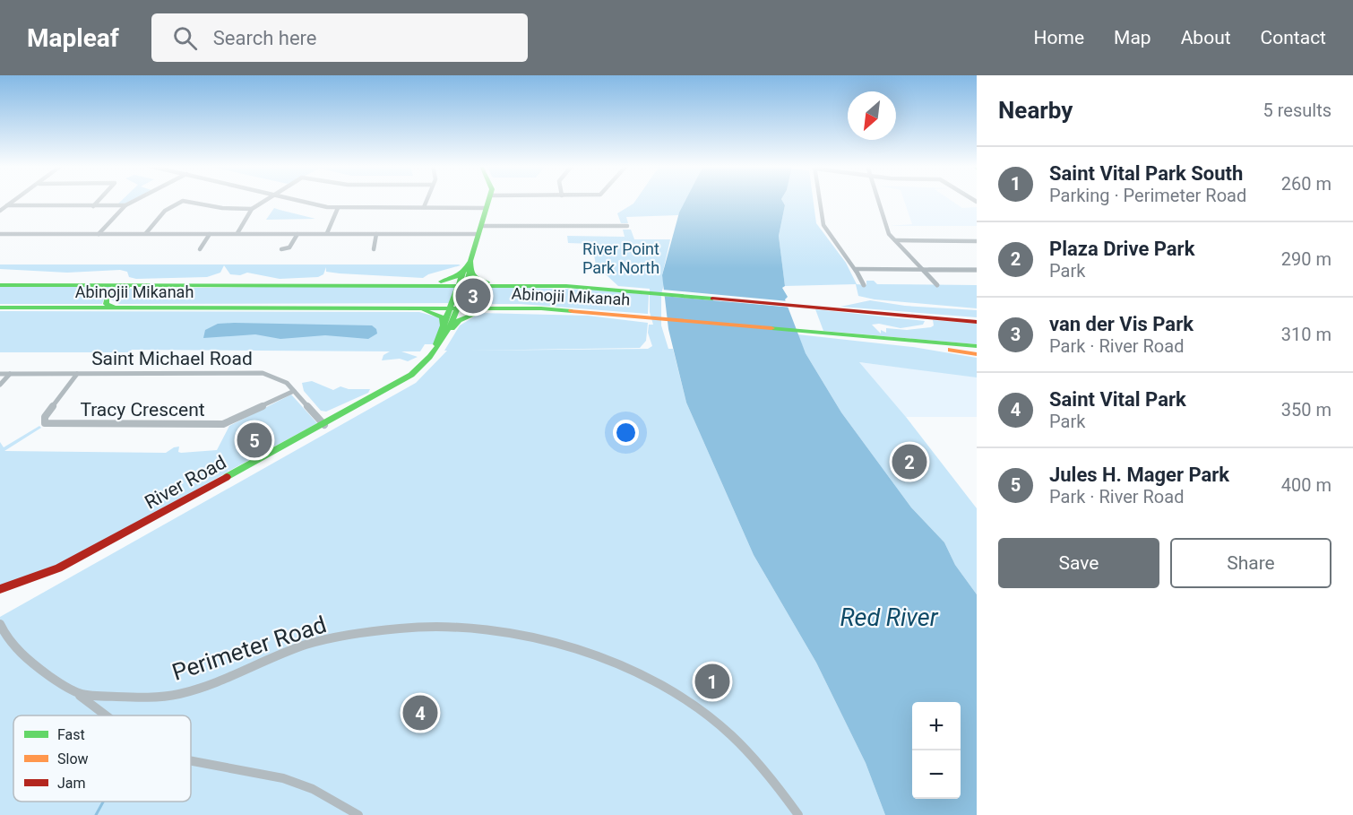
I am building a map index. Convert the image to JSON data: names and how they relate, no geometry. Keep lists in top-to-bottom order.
{
  "streets": {
    "main road": ["Abinojii Mikanah", "River Road"],
    "street": ["Saint Michael Road", "Tracy Crescent", "Perimeter Road"]
  },
  "crossings": [
    ["Abinojii Mikanah", "River Road"],
    ["Saint Michael Road", "Tracy Crescent"],
    ["Saint Michael Road", "River Road"]
  ],
  "water": ["Red River"],
  "parks": ["River Point Park North"],
  "legend": ["Fast", "Slow", "Jam"],
  "north": "bottom left",
  "page": {
    "header": "Mapleaf",
    "search": "Search here",
    "nav": [
      "Home",
      "Map",
      "About",
      "Contact"
    ],
    "heading": ["Nearby", "5 results"],
    "list": [
      {
        "mark": "1",
        "name": "Saint Vital Park South",
        "note": "Parking · Perimeter Road",
        "value": "260 m"
      },
      {
        "mark": "2",
        "name": "Plaza Drive Park",
        "note": "Park",
        "value": "290 m"
      },
      {
        "mark": "3",
        "name": "van der Vis Park",
        "note": "Park · River Road",
        "value": "310 m"
      },
      {
        "mark": "4",
        "name": "Saint Vital Park",
        "note": "Park",
        "value": "350 m"
      },
      {
        "mark": "5",
        "name": "Jules H. Mager Park",
        "note": "Park · River Road",
        "value": "400 m"
      }
    ],
    "pins": [
      "3",
      "5",
      "2",
      "1",
      "4"
    ],
    "buttons": ["Save", "Share"],
    "map_buttons": ["+", "−"]
  }
}
